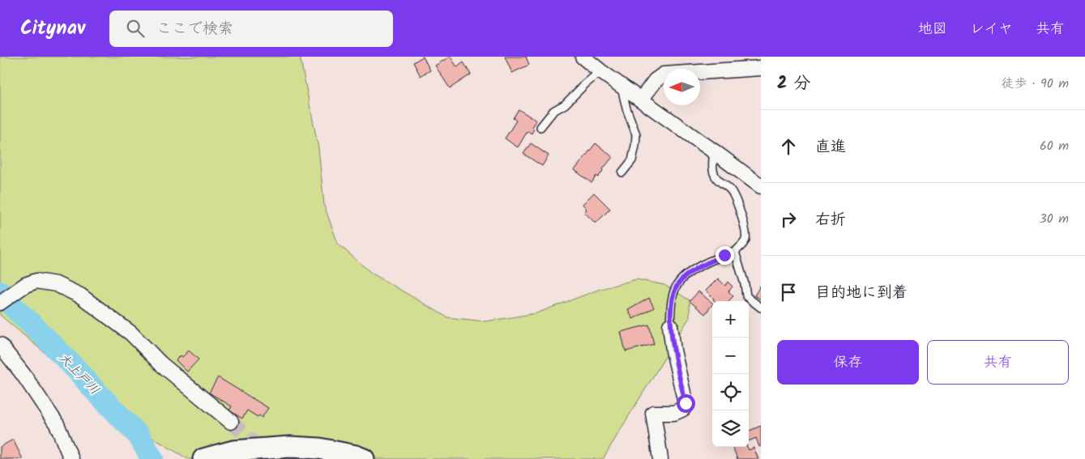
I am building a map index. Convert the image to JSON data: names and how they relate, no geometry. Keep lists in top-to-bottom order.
{
  "water": ["大上戸川"],
  "north": "left",
  "page": {
    "header": "Citynav",
    "search": "ここで検索",
    "nav": ["地図", "レイヤ", "共有"],
    "heading": ["2 分", "徒歩 · 90 m"],
    "list": [
      ["直進", "60 m"],
      ["右折", "30 m"],
      "目的地に到着"
    ],
    "map_buttons": ["+", "−"],
    "buttons": ["保存", "共有"]
  }
}
